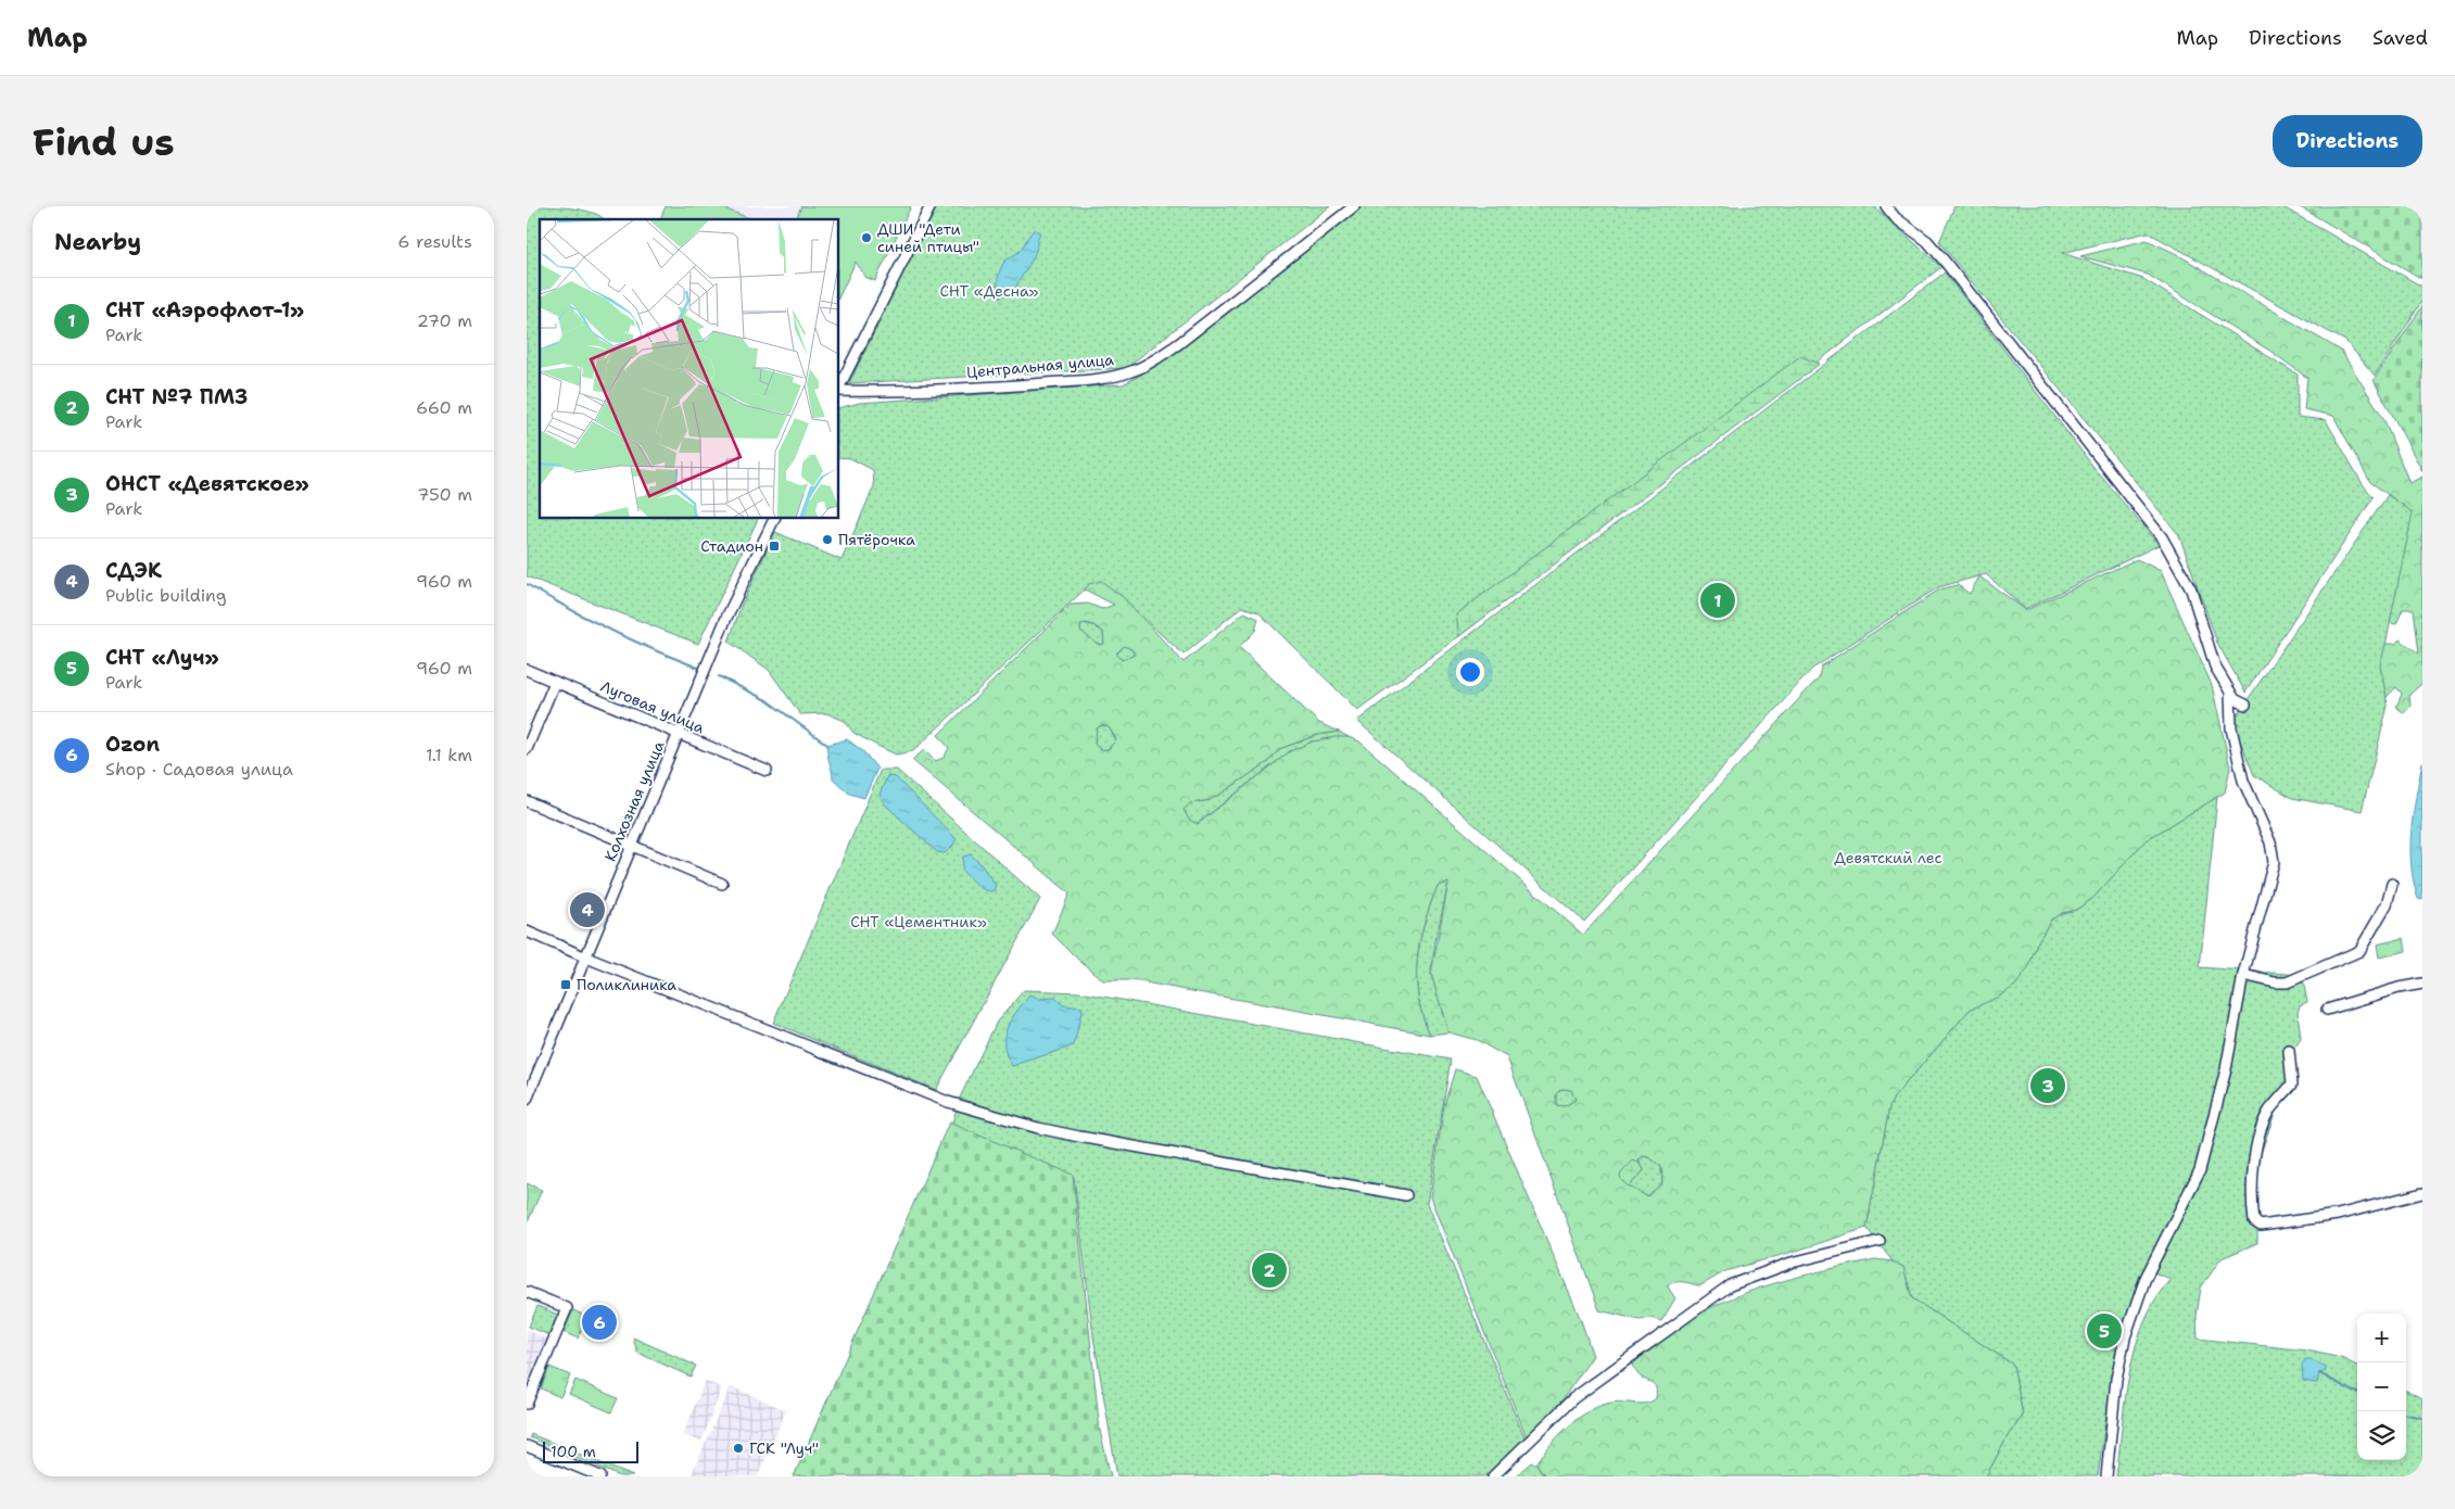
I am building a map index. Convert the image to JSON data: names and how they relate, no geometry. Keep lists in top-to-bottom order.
{
  "streets": {
    "street": ["Центральная улица", "Луговая улица", "Колхозная улица"]
  },
  "crossings": [
    ["Луговая улица", "Колхозная улица"]
  ],
  "parks": ["СНТ «Десна»", "Девятский лес", "СНТ «Цементник»"],
  "places": {
    "other": ["ДШИ \"Дети синей птицы\"", "Пятёрочка", "ГСК \"Луч\""],
    "transit": ["Стадион", "Поликлиника"]
  },
  "scale_bar": "100 m",
  "page": {
    "header": "Map",
    "nav": ["Map", "Directions", "Saved"],
    "buttons": "Directions",
    "title": "Find us",
    "heading": ["Nearby", "6 results"],
    "list": [
      {
        "mark": "1",
        "name": "СНТ «Аэрофлот-1»",
        "note": "Park",
        "value": "270 m"
      },
      {
        "mark": "2",
        "name": "СНТ №7 ПМЗ",
        "note": "Park",
        "value": "660 m"
      },
      {
        "mark": "3",
        "name": "ОНСТ «Девятское»",
        "note": "Park",
        "value": "750 m"
      },
      {
        "mark": "4",
        "name": "СДЭК",
        "note": "Public building",
        "value": "960 m"
      },
      {
        "mark": "5",
        "name": "СНТ «Луч»",
        "note": "Park",
        "value": "960 m"
      },
      {
        "mark": "6",
        "name": "Ozon",
        "note": "Shop · Садовая улица",
        "value": "1.1 km"
      }
    ],
    "pins": [
      "1",
      "4",
      "3",
      "2",
      "6",
      "5"
    ],
    "map_buttons": ["+", "−"],
    "scale": "100 m"
  }
}
